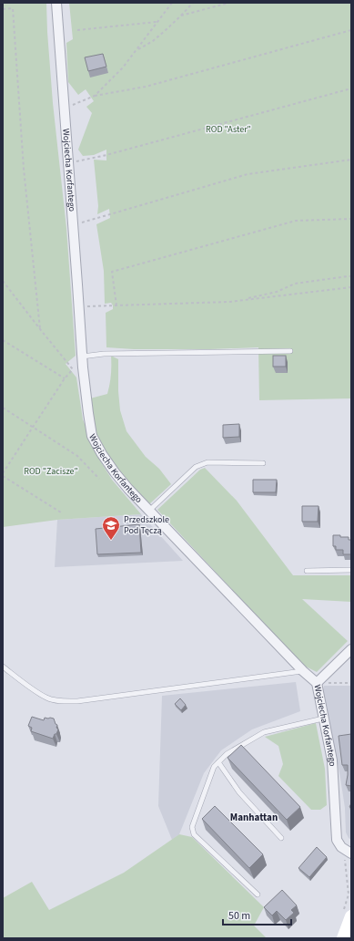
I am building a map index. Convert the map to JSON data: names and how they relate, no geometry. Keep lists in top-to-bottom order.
{
  "streets": {
    "street": ["Wojciecha Korfantego"]
  },
  "districts": ["Manhattan"],
  "parks": ["ROD \"Aster\"", "ROD \"Zacisze\""],
  "places": {
    "school or university": ["Przedszkole Pod Tęczą"]
  },
  "scale_bar": "50 m"
}
